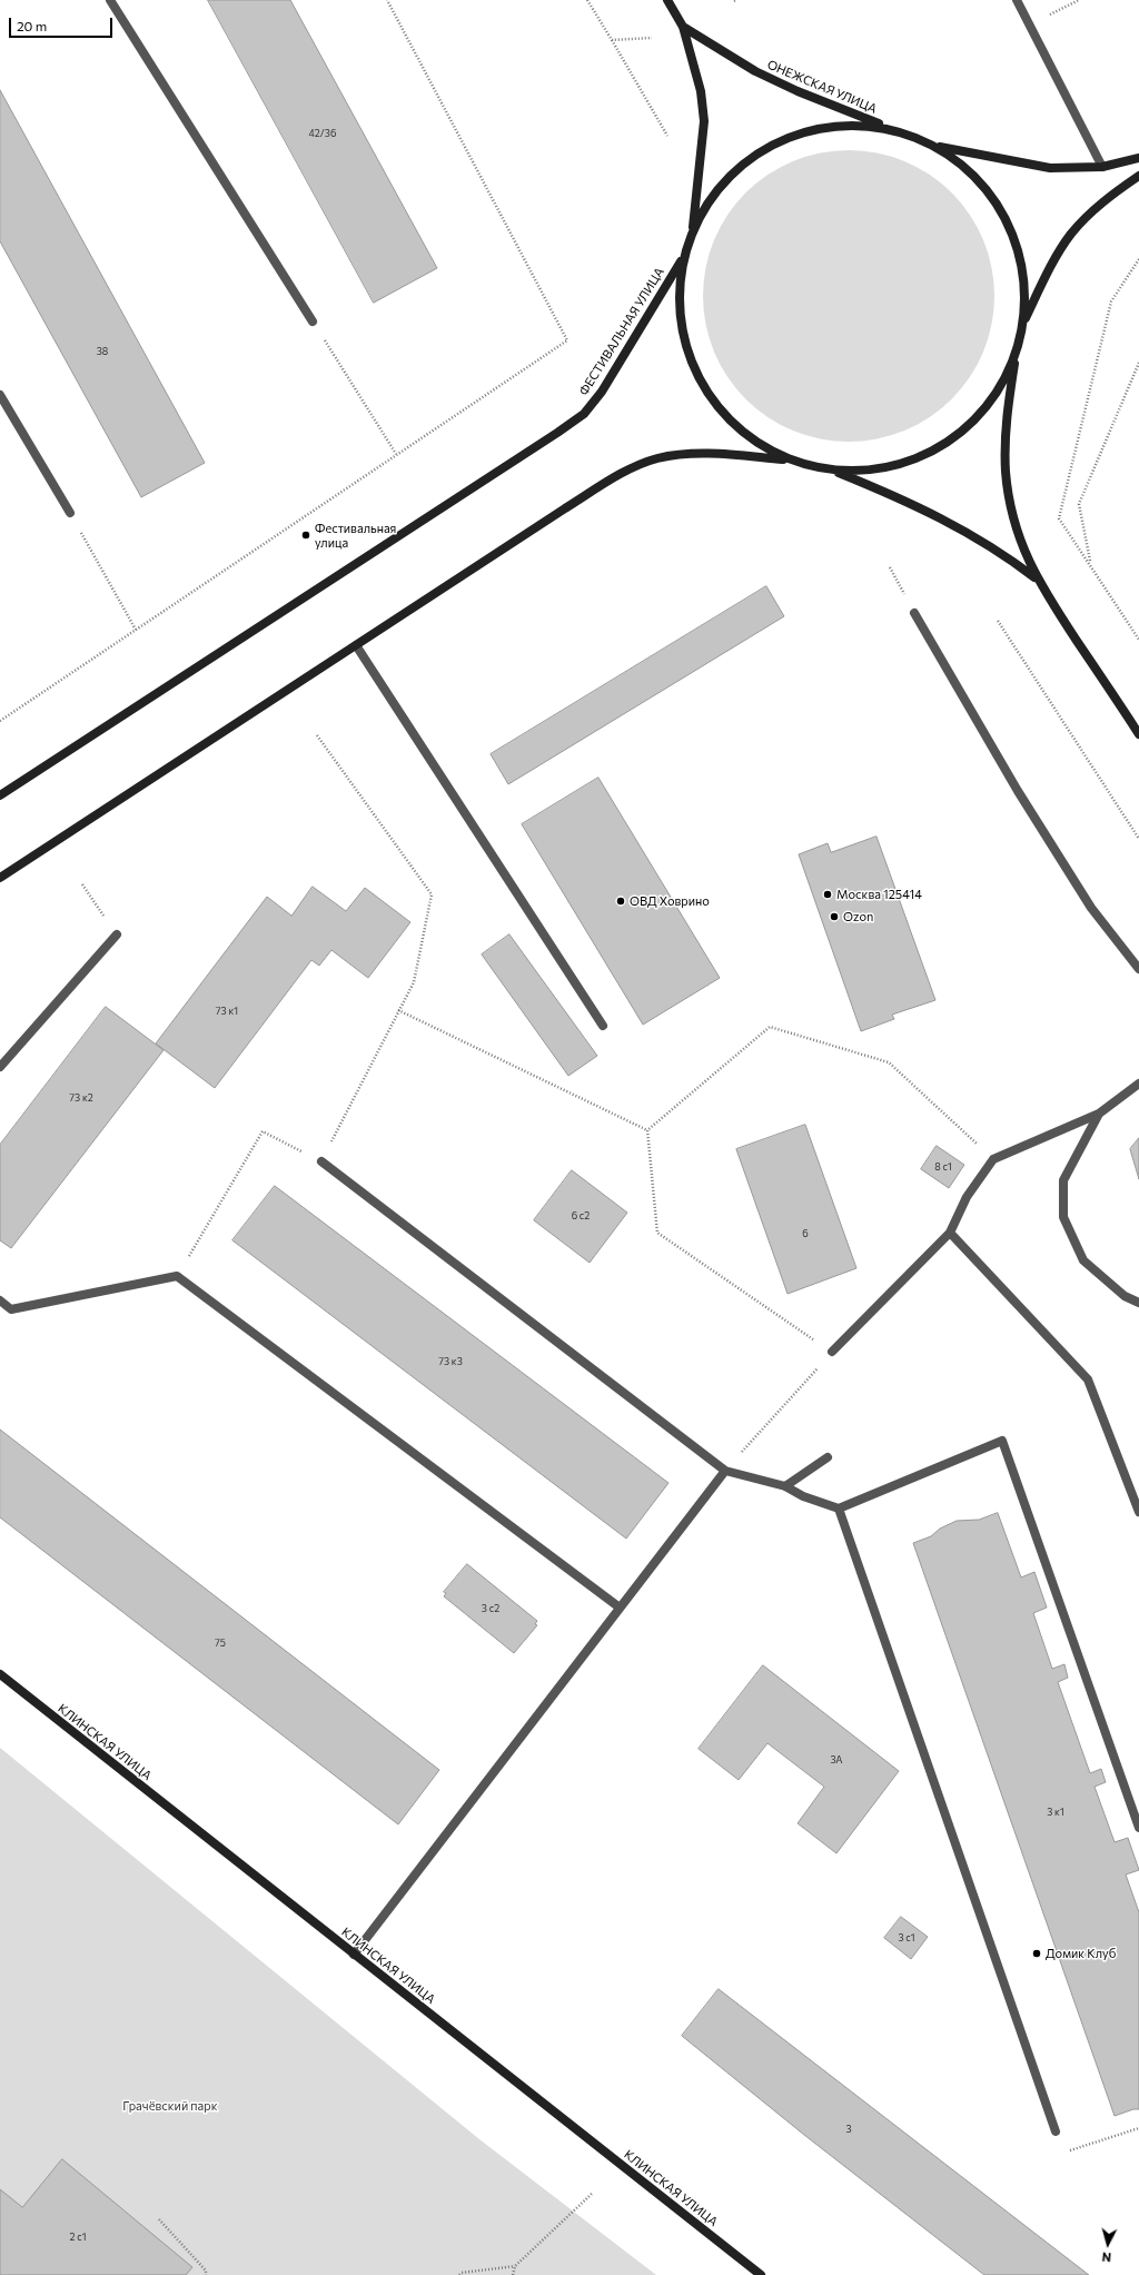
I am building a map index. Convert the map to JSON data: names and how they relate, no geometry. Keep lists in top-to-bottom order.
{
  "streets": {
    "main road": ["ОНЕЖСКАЯ УЛИЦА", "ФЕСТИВАЛЬНАЯ УЛИЦА", "КЛИНСКАЯ УЛИЦА"]
  },
  "parks": ["Грачёвский парк"],
  "places": [
    "Фестивальная улица",
    "Москва 125414",
    "ОВД Ховрино",
    "Ozon",
    "Домик Клуб"
  ],
  "house_numbers": [
    "42/36",
    "38",
    "73 к1",
    "73 к2",
    "8 с1",
    "6 с2",
    "6",
    "73 к3",
    "3 с2",
    "75",
    "3А",
    "3 к1",
    "3 с1",
    "3",
    "2 с1"
  ],
  "scale_bar": "20 m",
  "north": "bottom"
}
